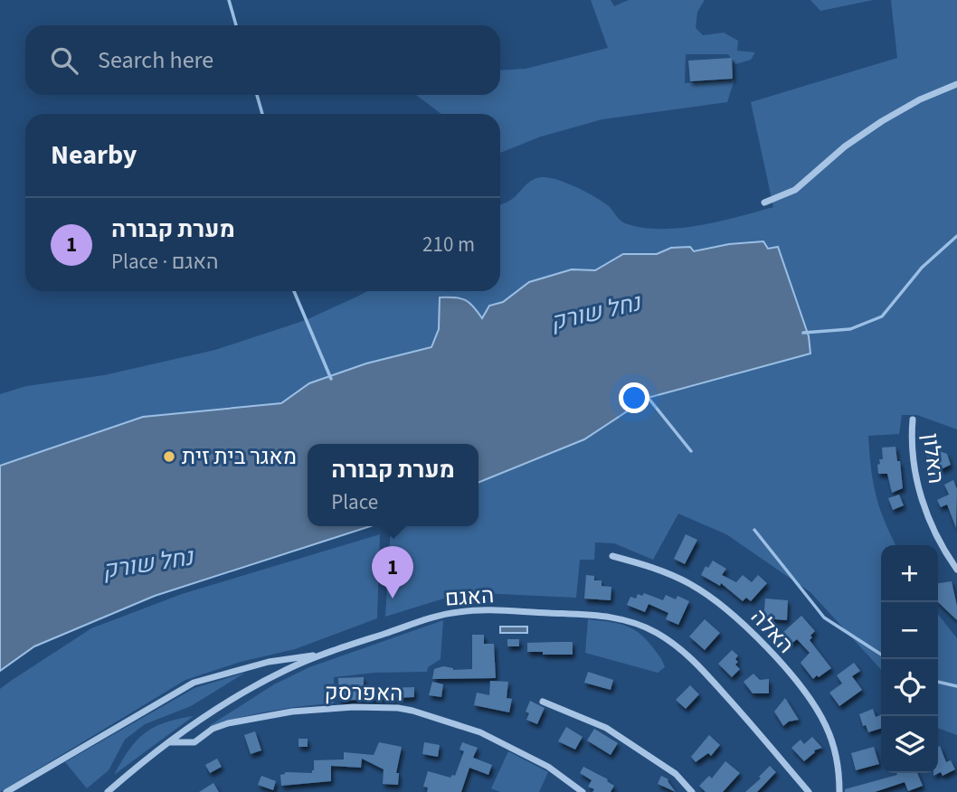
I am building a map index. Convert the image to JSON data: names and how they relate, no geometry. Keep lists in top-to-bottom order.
{
  "streets": {
    "street": [
      "האלון",
      "האגם",
      "האלה",
      "האפרסק"
    ]
  },
  "crossings": [
    ["האגם", "האפרסק"]
  ],
  "water": ["נחל שורק"],
  "places": ["מאגר בית זית"],
  "page": {
    "search": "Search here",
    "heading": "Nearby",
    "list": [
      {
        "mark": "1",
        "name": "מערת קבורה",
        "note": "Place · האגם",
        "value": "210 m"
      }
    ],
    "popup": ["מערת קבורה", "Place"],
    "map_buttons": ["+", "−"],
    "pins": "1"
  }
}
